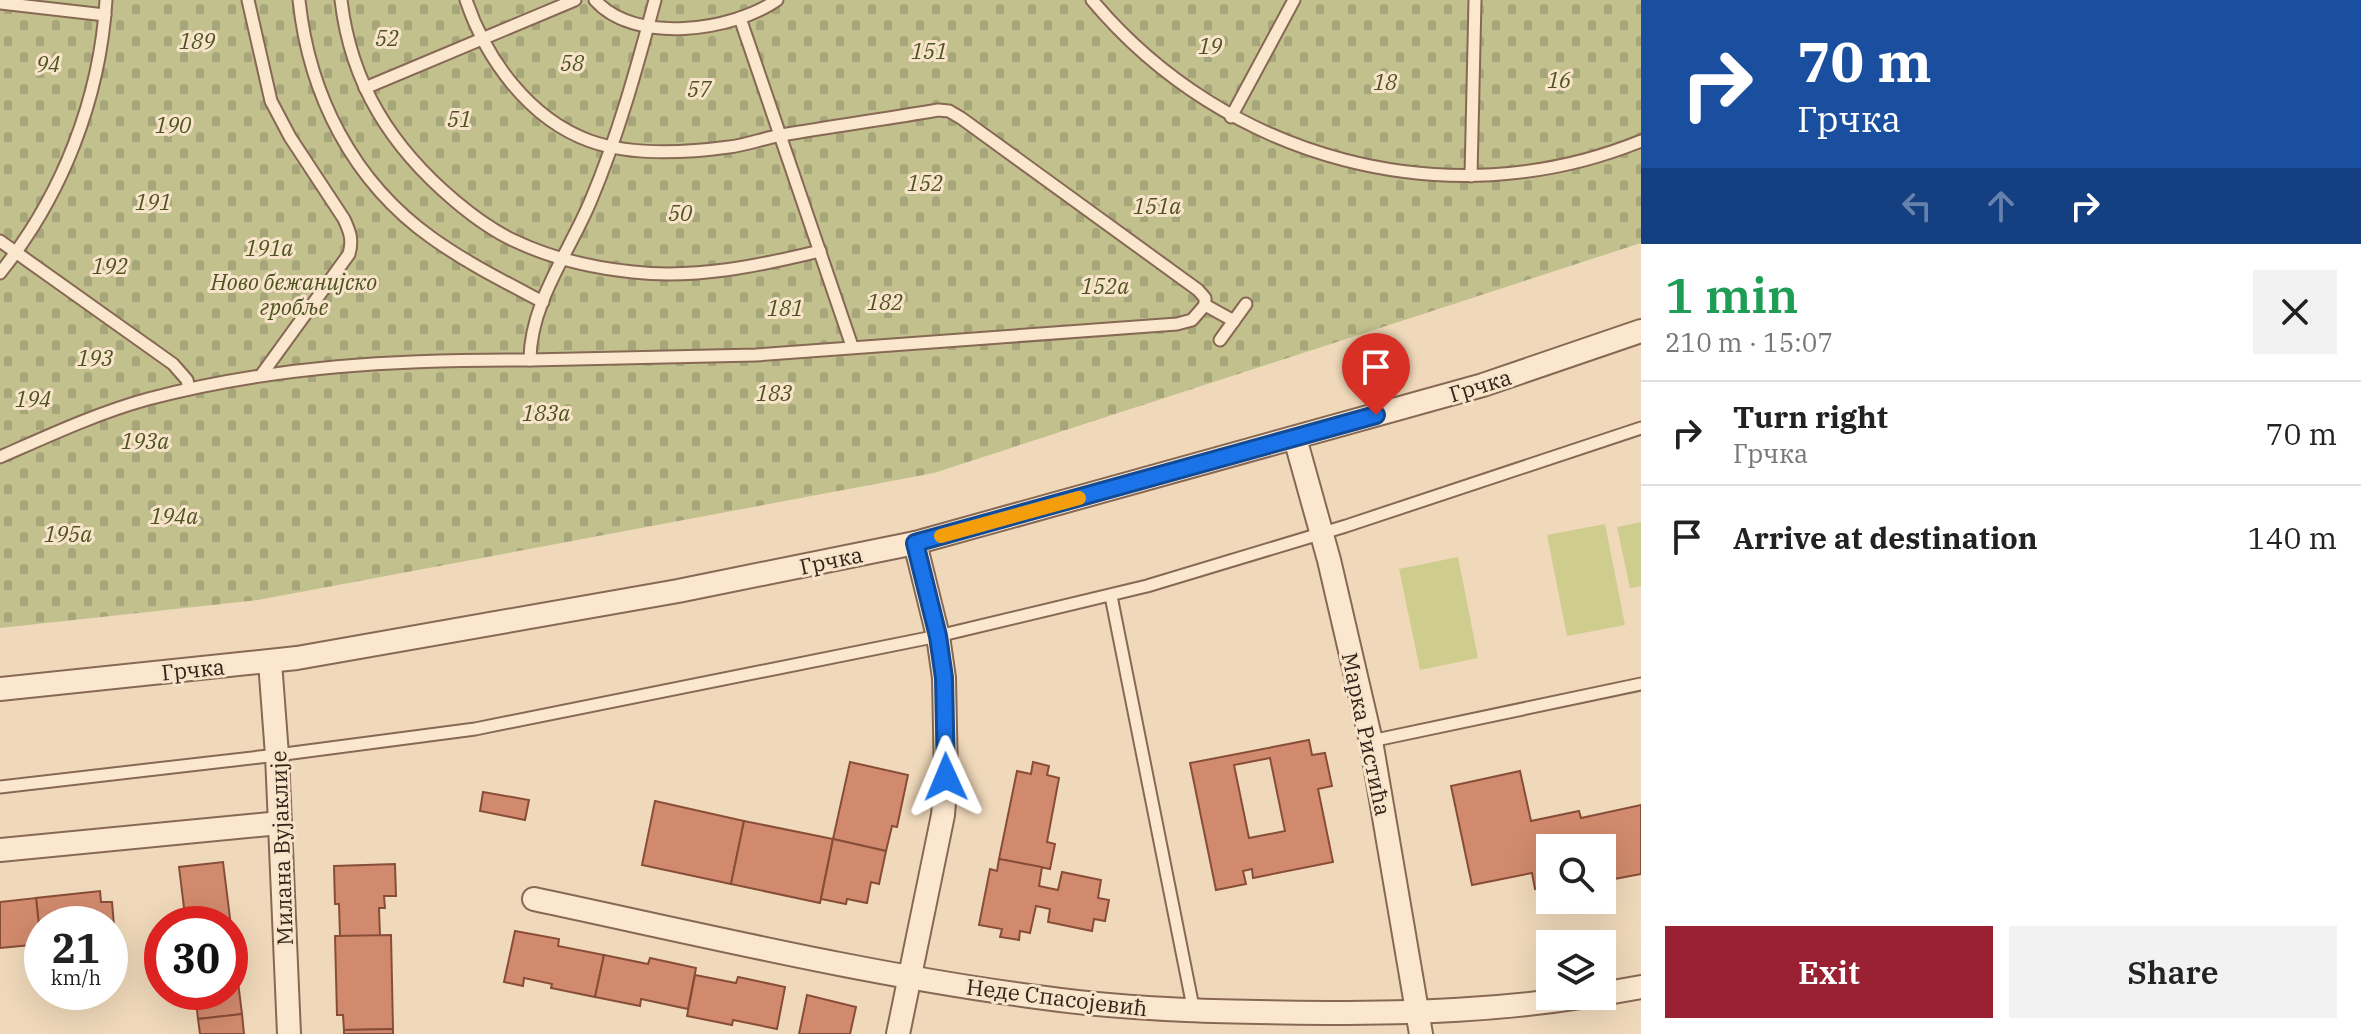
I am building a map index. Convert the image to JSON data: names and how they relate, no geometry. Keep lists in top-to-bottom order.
{
  "streets": {
    "street": [
      "Грчка",
      "Марка Ристића",
      "Милана Вујаклије",
      "Неде Спасојевић"
    ]
  },
  "crossings": [
    ["Грчка", "Марка Ристића"],
    ["Грчка", "Милана Вујаклије"],
    ["Марка Ристића", "Неде Спасојевић"]
  ],
  "parks": [
    "52",
    "189",
    "19",
    "151",
    "58",
    "94",
    "16",
    "18",
    "57",
    "51",
    "190",
    "152",
    "191",
    "151a",
    "50",
    "191a",
    "192",
    "Ново бежанијско гробље",
    "152a",
    "182",
    "181",
    "193",
    "183",
    "194",
    "183a",
    "193a",
    "194a",
    "195a"
  ],
  "page": {
    "turn": ["70 m", "Грчка"],
    "heading": ["1 min", "210 m · 15:07"],
    "list": [
      {
        "name": "Turn right",
        "note": "Грчка",
        "value": "70 m"
      },
      {
        "name": "Arrive at destination",
        "value": "140 m"
      }
    ],
    "speed": "21 km/h",
    "limit": "30",
    "buttons": ["Exit", "Share"]
  }
}
